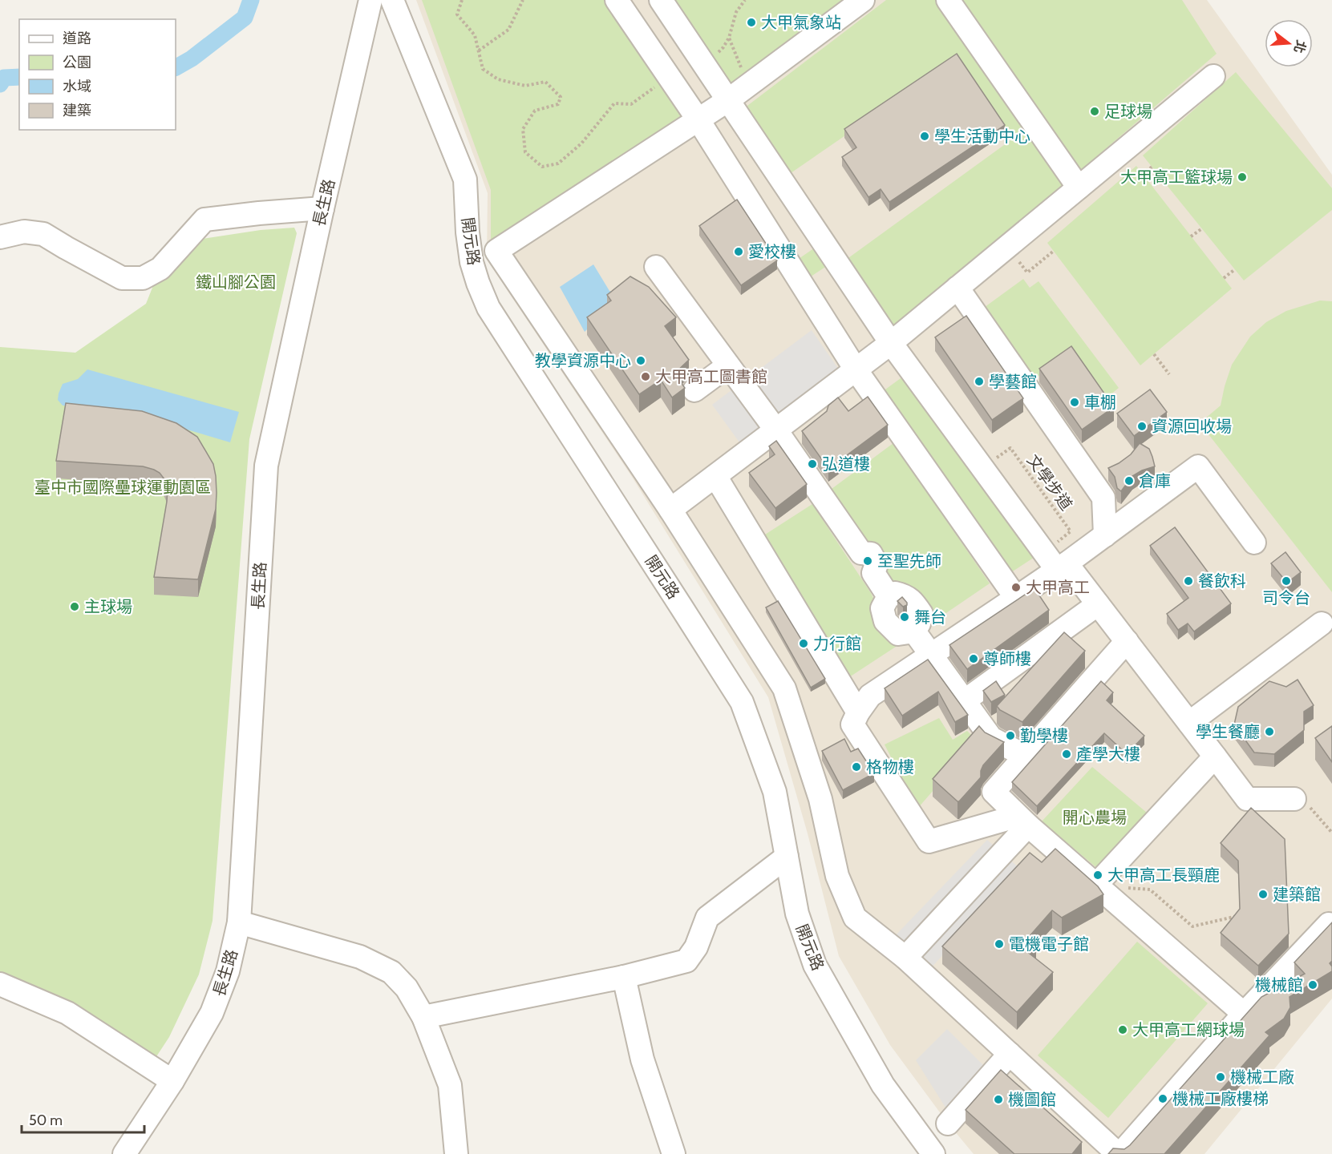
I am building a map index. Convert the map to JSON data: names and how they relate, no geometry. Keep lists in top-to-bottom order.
{
  "streets": {
    "street": ["長生路", "開元路"],
    "path": ["文學步道"]
  },
  "parks": ["鐵山腳公園", "臺中市國際壘球運動園區", "開心農場"],
  "places": [
    "大甲氣象站",
    "足球場",
    "學生活動中心",
    "大甲高工籃球場",
    "愛校樓",
    "教學資源中心",
    "大甲高工圖書館",
    "學藝館",
    "車棚",
    "資源回收場",
    "弘道樓",
    "倉庫",
    "至聖先師",
    "餐飲科",
    "司令台",
    "大甲高工",
    "主球場",
    "舞台",
    "力行館",
    "尊師樓",
    "學生餐廳",
    "勤學樓",
    "產學大樓",
    "格物樓",
    "大甲高工長頸鹿",
    "建築館",
    "電機電子館",
    "機械館",
    "大甲高工網球場",
    "機械工廠",
    "機械工廠樓梯",
    "機圖館"
  ],
  "legend": [
    "道路",
    "公園",
    "水域",
    "建築"
  ],
  "scale_bar": "50 m",
  "north": "right"
}
